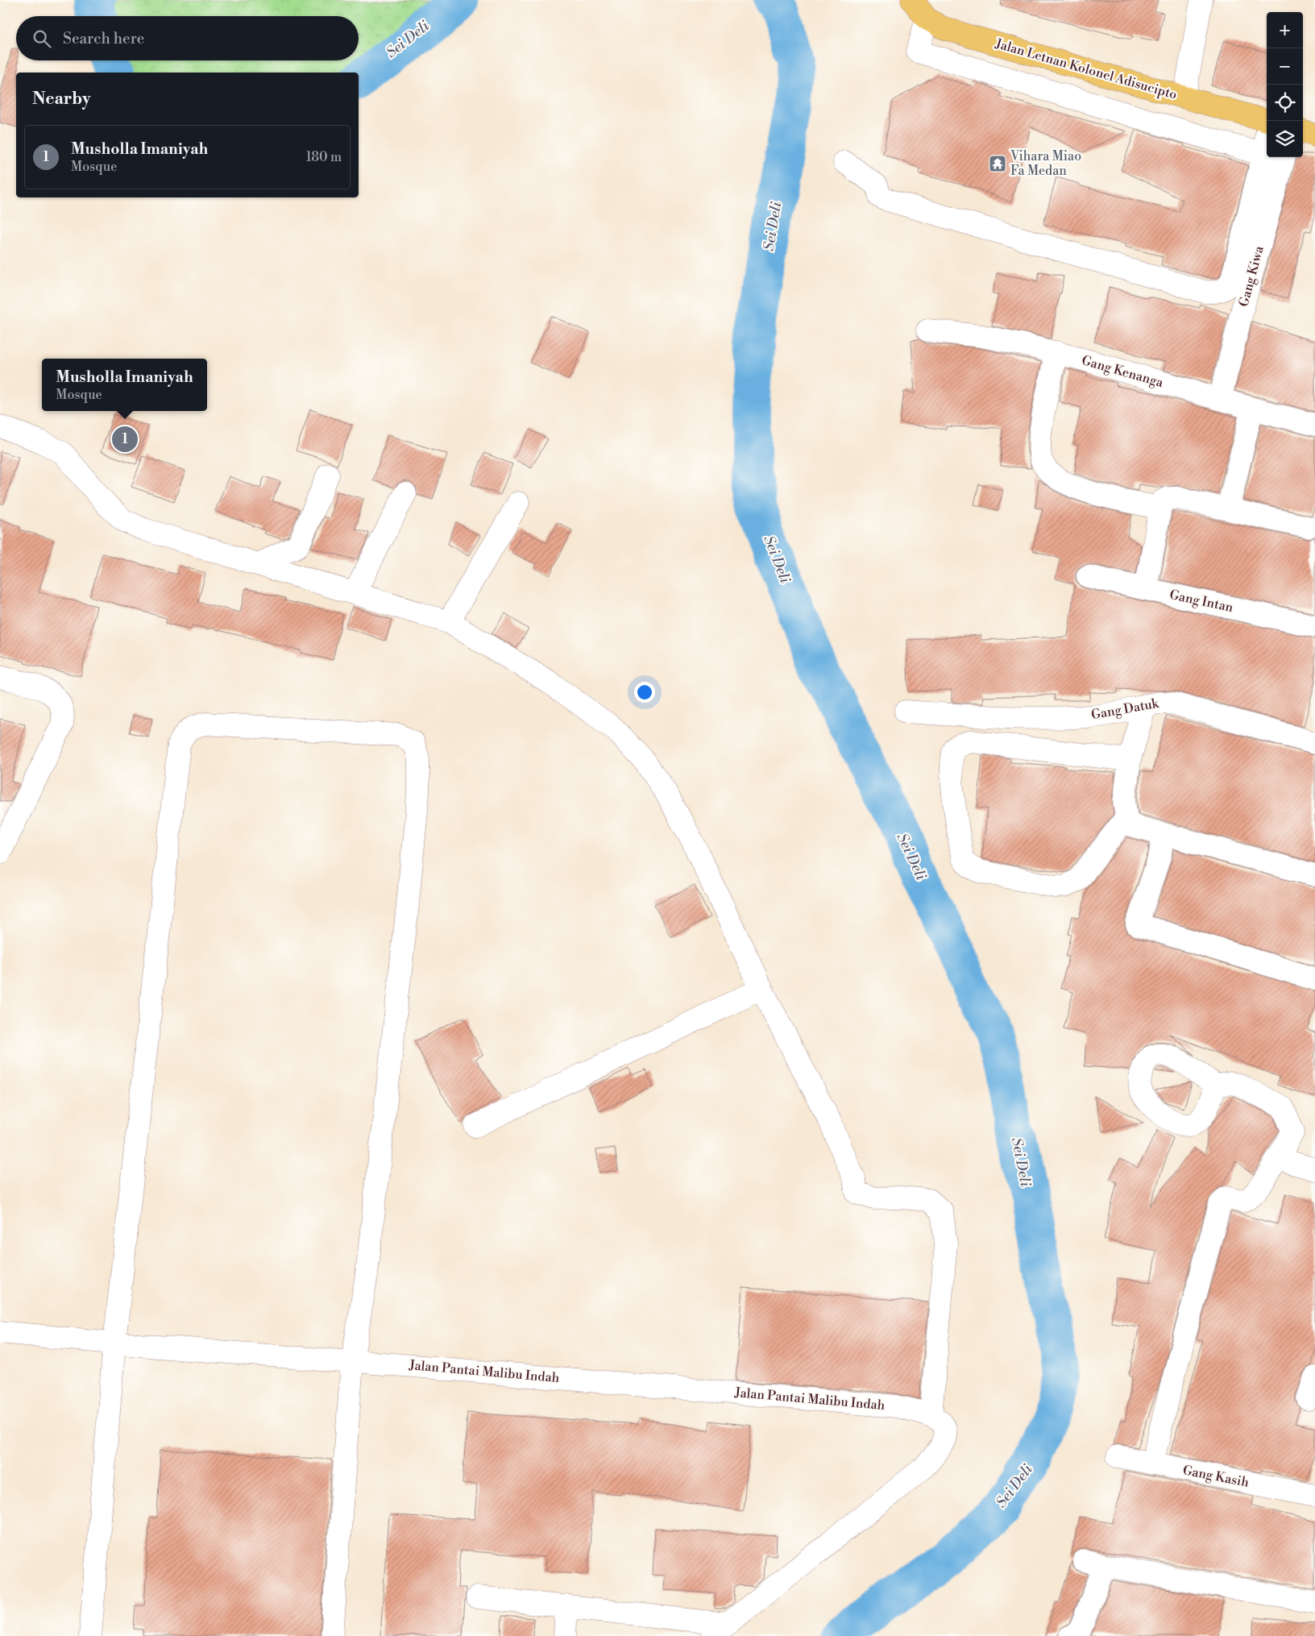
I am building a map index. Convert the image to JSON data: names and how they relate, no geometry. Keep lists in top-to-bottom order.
{
  "streets": {
    "main road": ["Jalan Letnan Kolonel Adisucipto"],
    "street": [
      "Gang Kiwa",
      "Gang Kenanga",
      "Gang Intan",
      "Gang Datuk",
      "Jalan Pantai Malibu Indah",
      "Gang Kasih"
    ]
  },
  "crossings": [
    ["Gang Kiwa", "Gang Kenanga"]
  ],
  "water": ["Sei Deli"],
  "places": {
    "temple": ["Vihara Miao Fa Medan"]
  },
  "page": {
    "map_buttons": ["+", "−"],
    "search": "Search here",
    "heading": "Nearby",
    "list": [
      {
        "mark": "1",
        "name": "Musholla Imaniyah",
        "note": "Mosque",
        "value": "180 m"
      }
    ],
    "popup": ["Musholla Imaniyah", "Mosque"],
    "pins": "1"
  }
}
